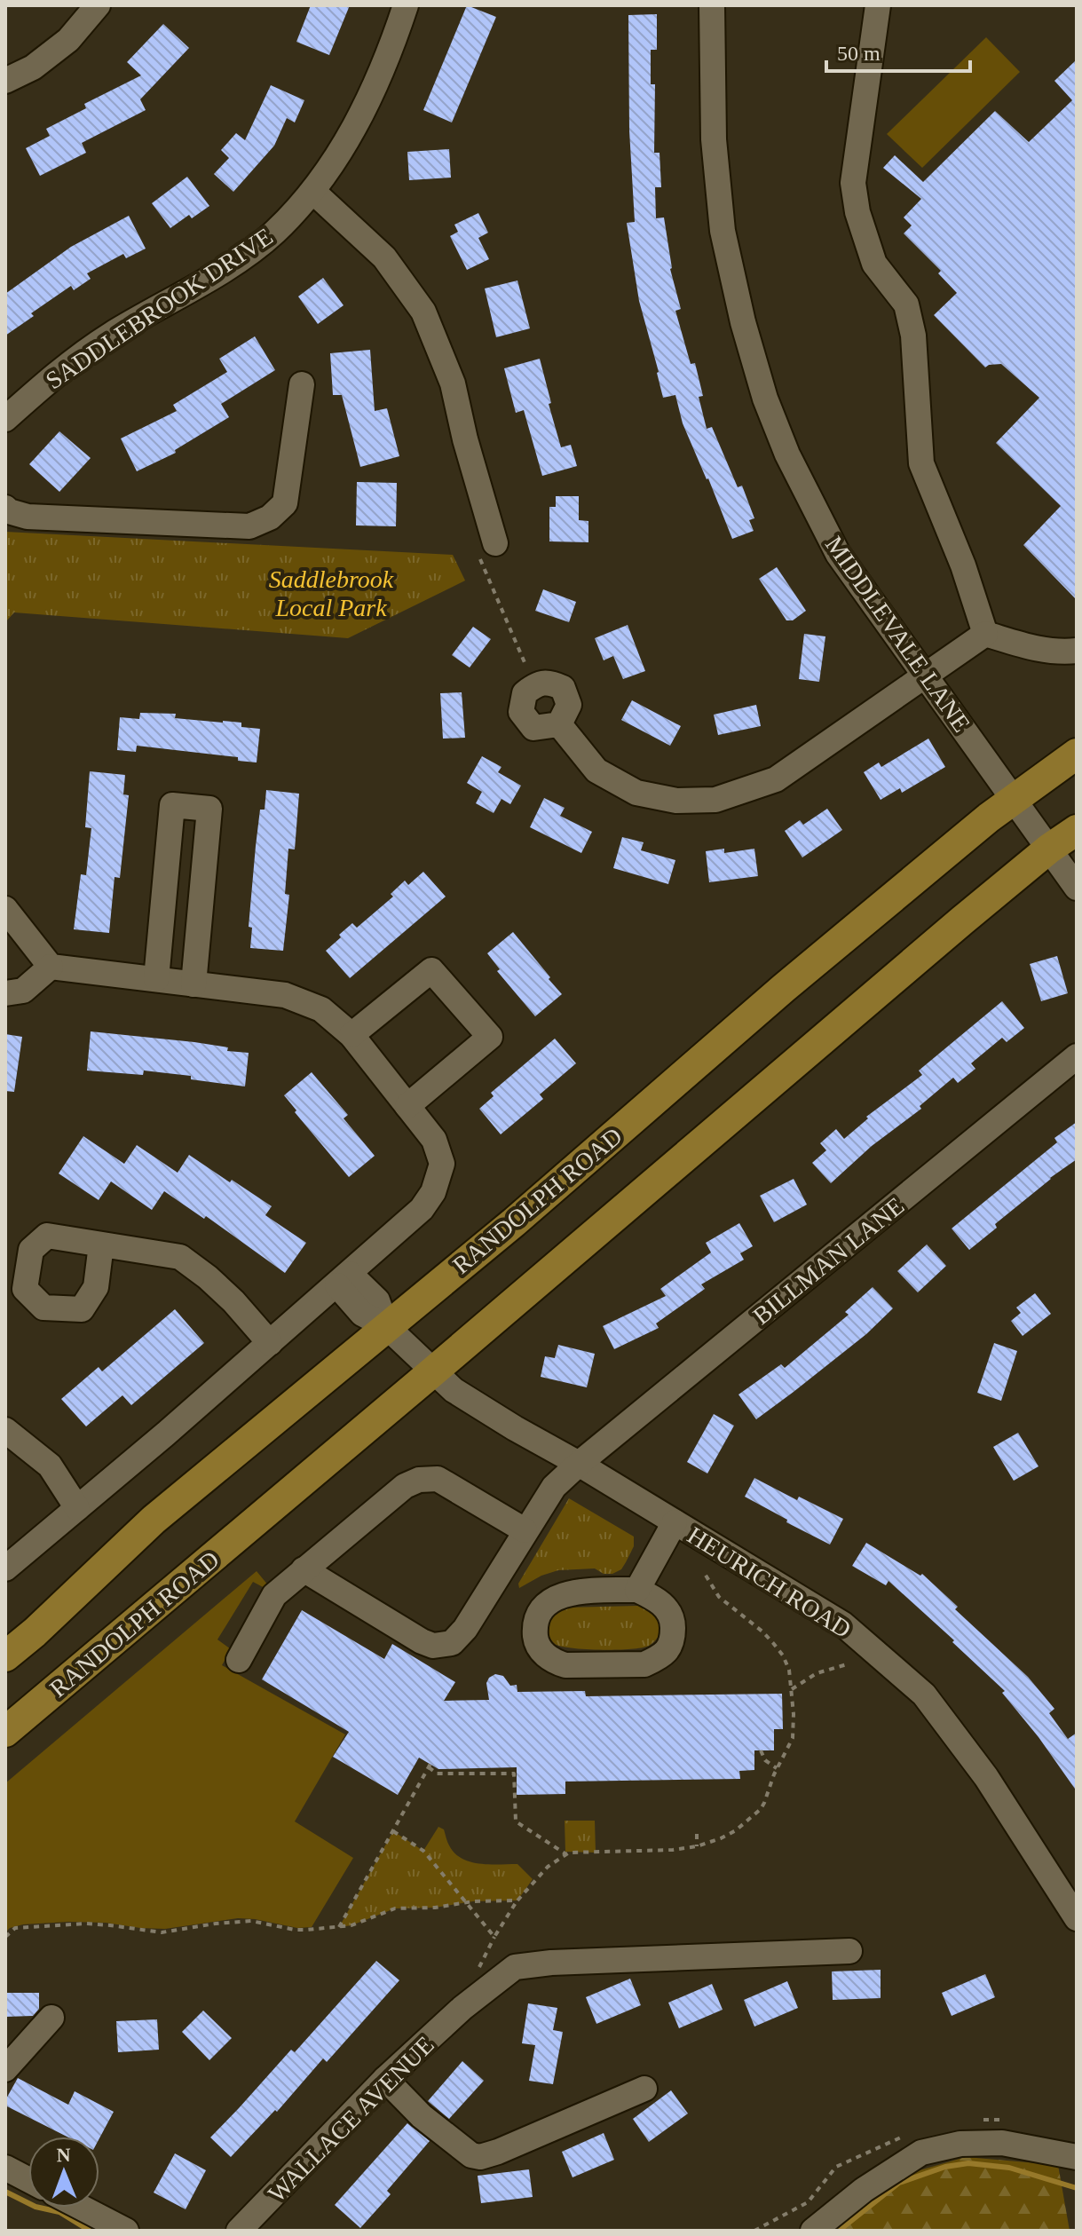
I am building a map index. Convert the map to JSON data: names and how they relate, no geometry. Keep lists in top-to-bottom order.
{
  "streets": {
    "main road": ["RANDOLPH ROAD"],
    "street": [
      "SADDLEBROOK DRIVE",
      "MIDDLEVALE LANE",
      "BILLMAN LANE",
      "HEURICH ROAD",
      "WALLACE AVENUE"
    ]
  },
  "crossings": [
    ["MIDDLEVALE LANE", "RANDOLPH ROAD"],
    ["RANDOLPH ROAD", "HEURICH ROAD"],
    ["BILLMAN LANE", "HEURICH ROAD"]
  ],
  "parks": ["Saddlebrook Local Park"],
  "scale_bar": "50 m",
  "north": "top"
}
